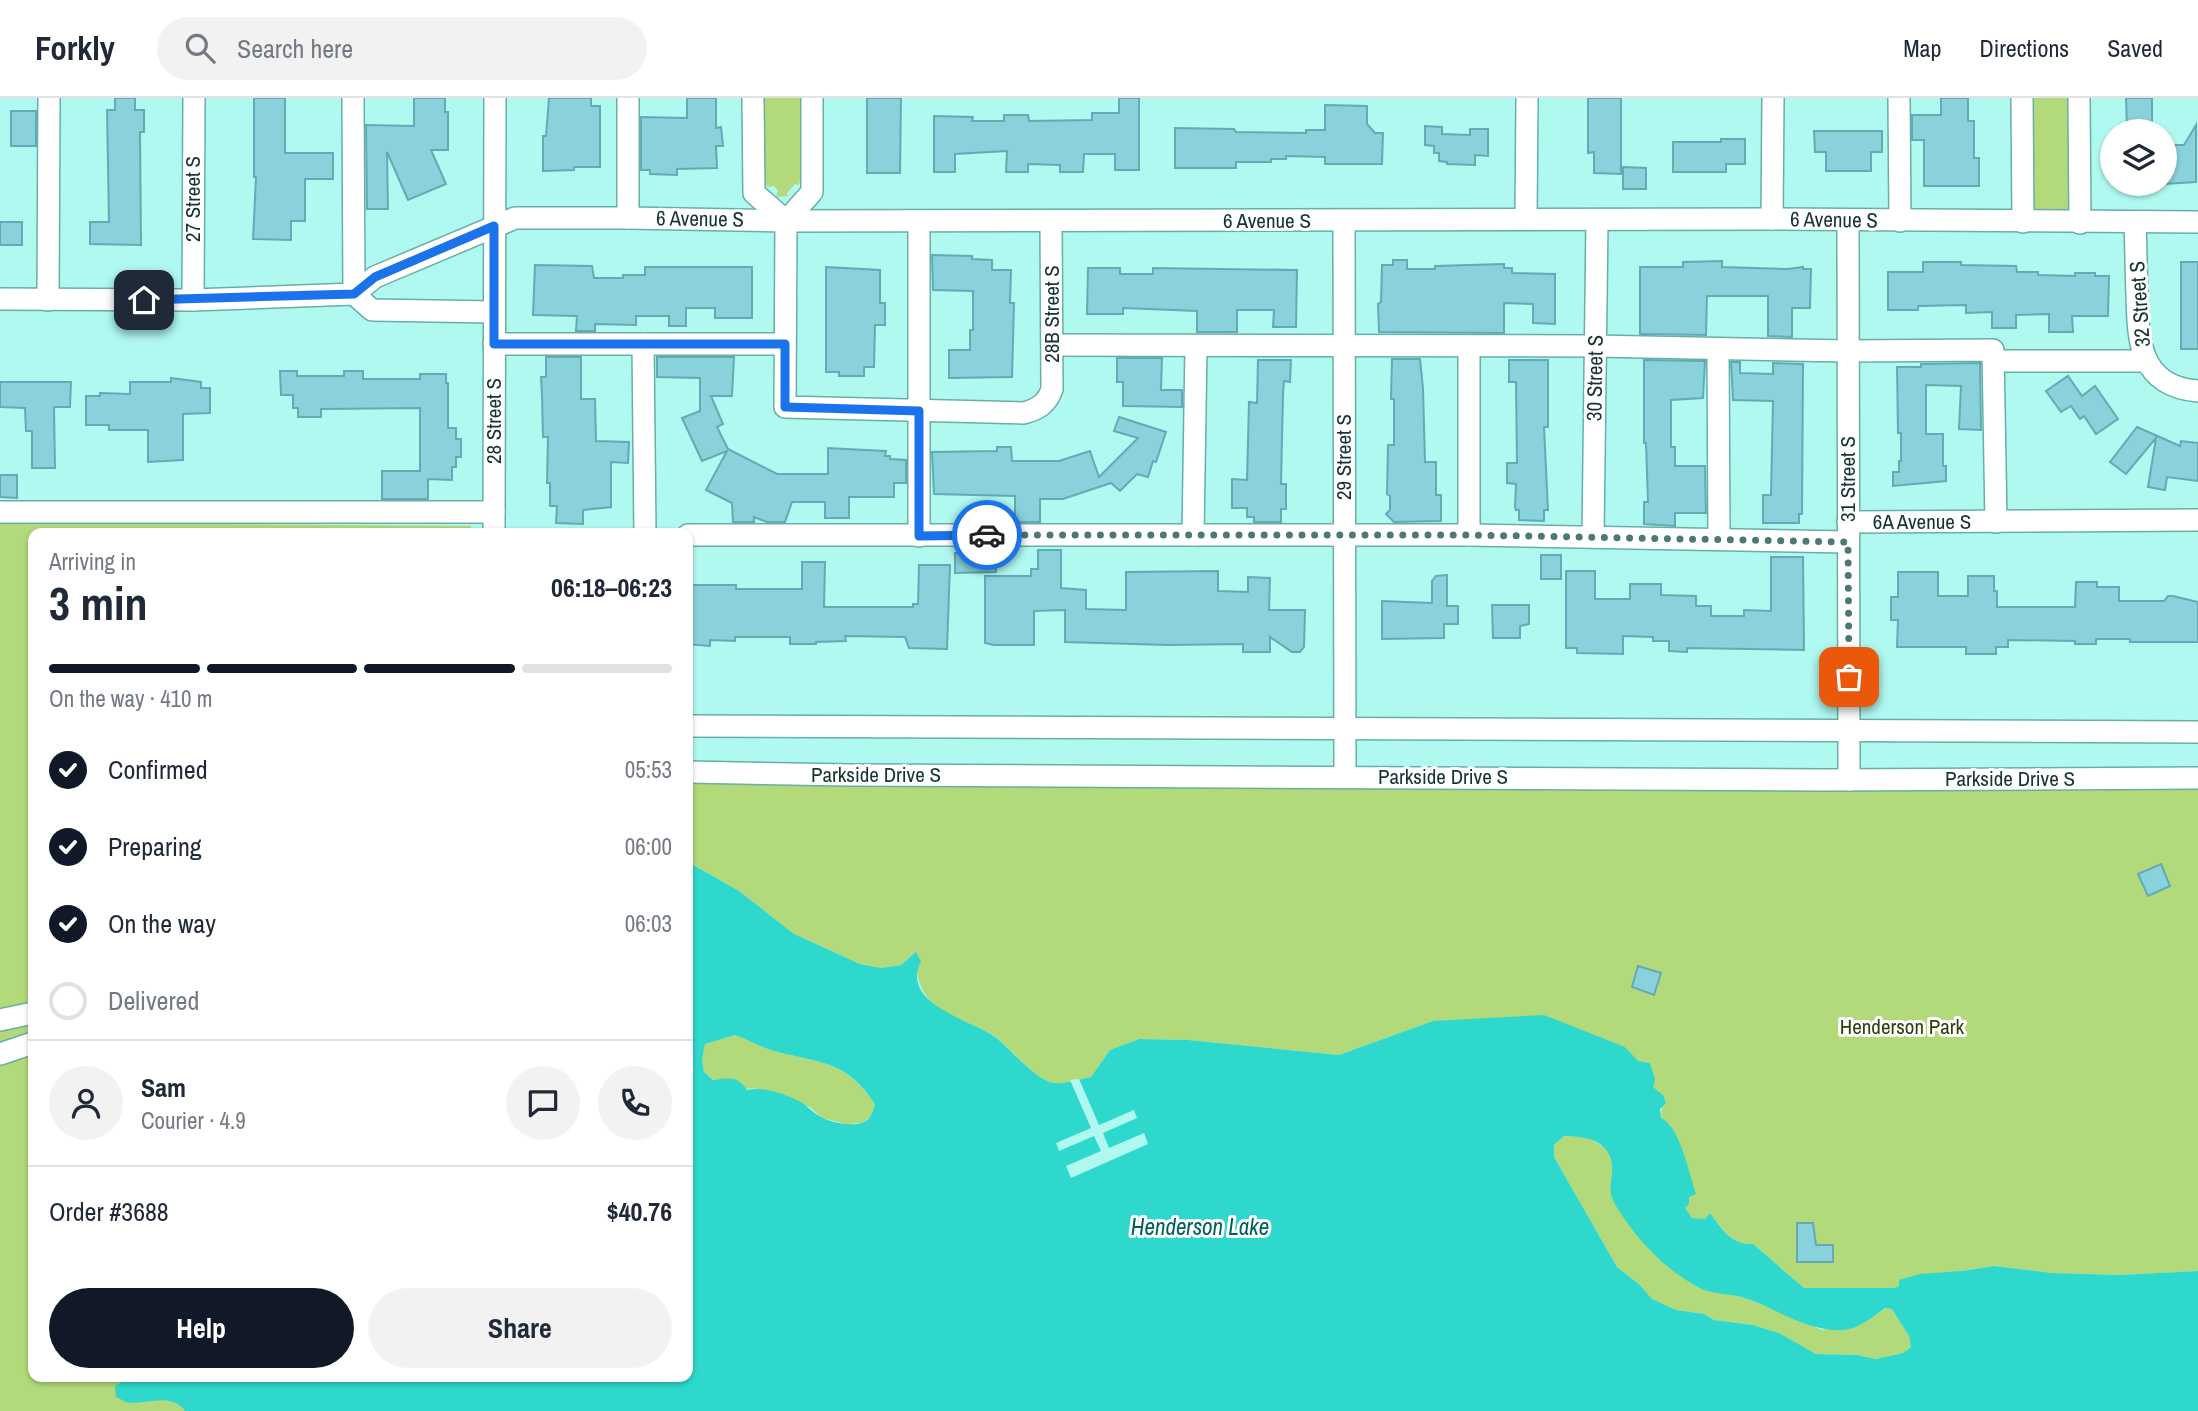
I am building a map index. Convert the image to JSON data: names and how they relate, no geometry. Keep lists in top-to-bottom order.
{
  "streets": {
    "street": [
      "27 Street S",
      "6 Avenue S",
      "32 Street S",
      "28B Street S",
      "30 Street S",
      "28 Street S",
      "29 Street S",
      "31 Street S",
      "6A Avenue S",
      "Parkside Drive S"
    ]
  },
  "crossings": [
    ["6 Avenue S", "32 Street S"],
    ["6 Avenue S", "28B Street S"],
    ["6 Avenue S", "30 Street S"],
    ["6 Avenue S", "28 Street S"],
    ["6 Avenue S", "29 Street S"],
    ["6 Avenue S", "31 Street S"],
    ["30 Street S", "6A Avenue S"],
    ["29 Street S", "6A Avenue S"],
    ["29 Street S", "Parkside Drive S"],
    ["31 Street S", "6A Avenue S"],
    ["31 Street S", "Parkside Drive S"]
  ],
  "water": ["Henderson Lake"],
  "parks": ["Henderson Park"],
  "page": {
    "header": "Forkly",
    "search": "Search here",
    "nav": ["Map", "Directions", "Saved"],
    "heading": ["3 min", "Arriving in", "06:18–06:23"],
    "panel": [
      "Sam",
      "Courier · 4.9",
      "Order #3688",
      "$40.76"
    ],
    "bar": "On the way · 410 m",
    "list": [
      ["Confirmed", "05:53"],
      ["Preparing", "06:00"],
      ["On the way", "06:03"],
      "Delivered"
    ],
    "buttons": ["Help", "Share"]
  }
}
